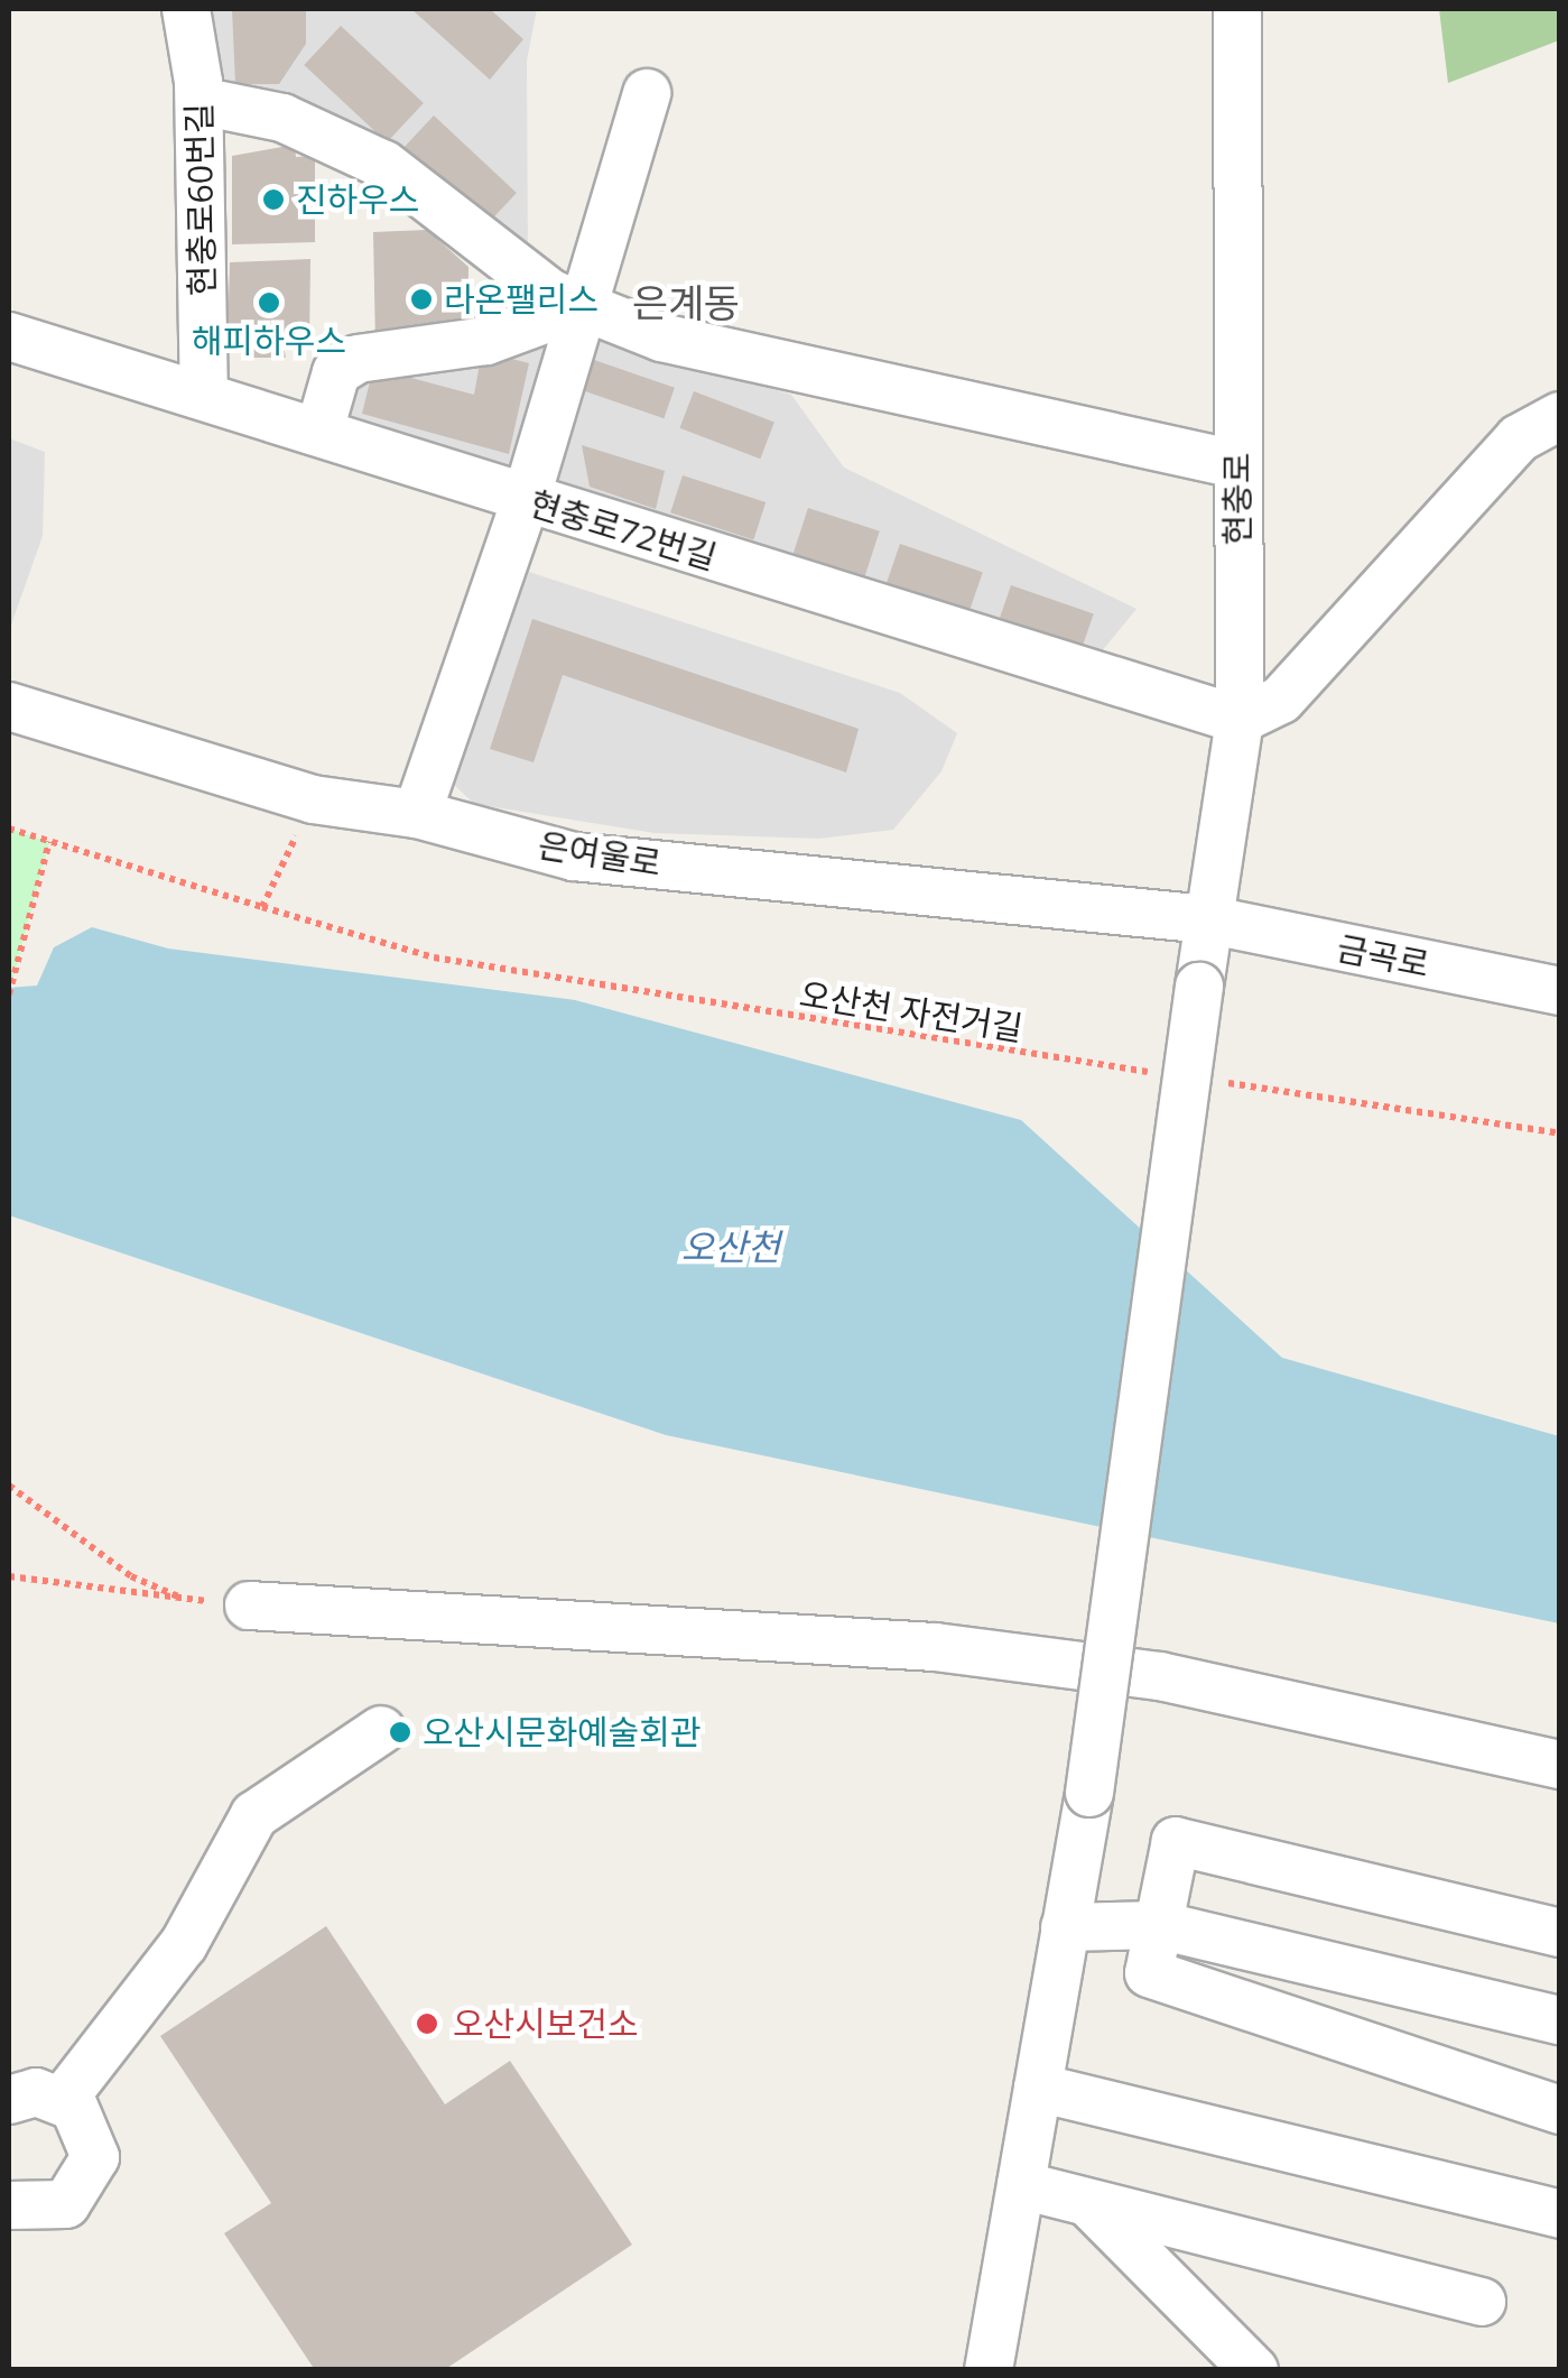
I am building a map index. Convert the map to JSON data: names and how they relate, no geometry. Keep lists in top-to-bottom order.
{
  "streets": {
    "street": [
      "현충로60번길",
      "현충로",
      "현충로72번길",
      "은여울로",
      "금곡로"
    ],
    "path": ["오산천 자전거길"]
  },
  "crossings": [
    ["현충로60번길", "현충로72번길"],
    ["현충로", "현충로72번길"],
    ["현충로", "은여울로"],
    ["현충로", "금곡로"],
    ["은여울로", "금곡로"]
  ],
  "districts": ["은계동"],
  "water": ["오산천"],
  "places": [
    "진하우스",
    "라온팰리스",
    "해피하우스",
    "오산시문화예술회관",
    "오산시보건소"
  ]
}
